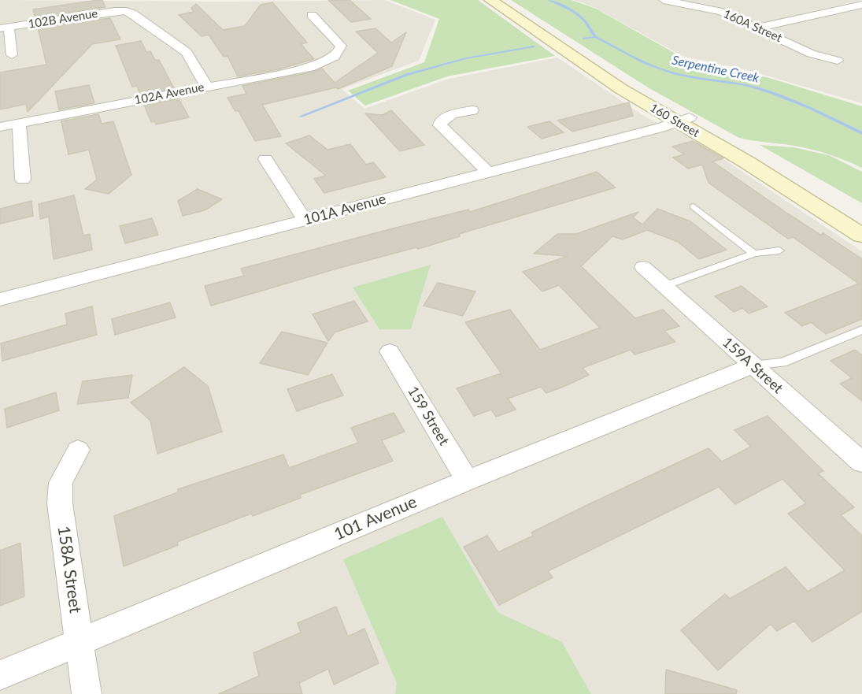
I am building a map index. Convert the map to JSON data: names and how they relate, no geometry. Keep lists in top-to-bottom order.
{
  "streets": {
    "main road": ["160 Street"],
    "street": [
      "102B Avenue",
      "160A Street",
      "102A Avenue",
      "101A Avenue",
      "159A Street",
      "159 Street",
      "101 Avenue",
      "158A Street"
    ]
  },
  "crossings": [
    ["102B Avenue", "102A Avenue"],
    ["160 Street", "101A Avenue"],
    ["159A Street", "101 Avenue"],
    ["159 Street", "101 Avenue"],
    ["101 Avenue", "158A Street"]
  ],
  "water": ["Serpentine Creek"]
}
